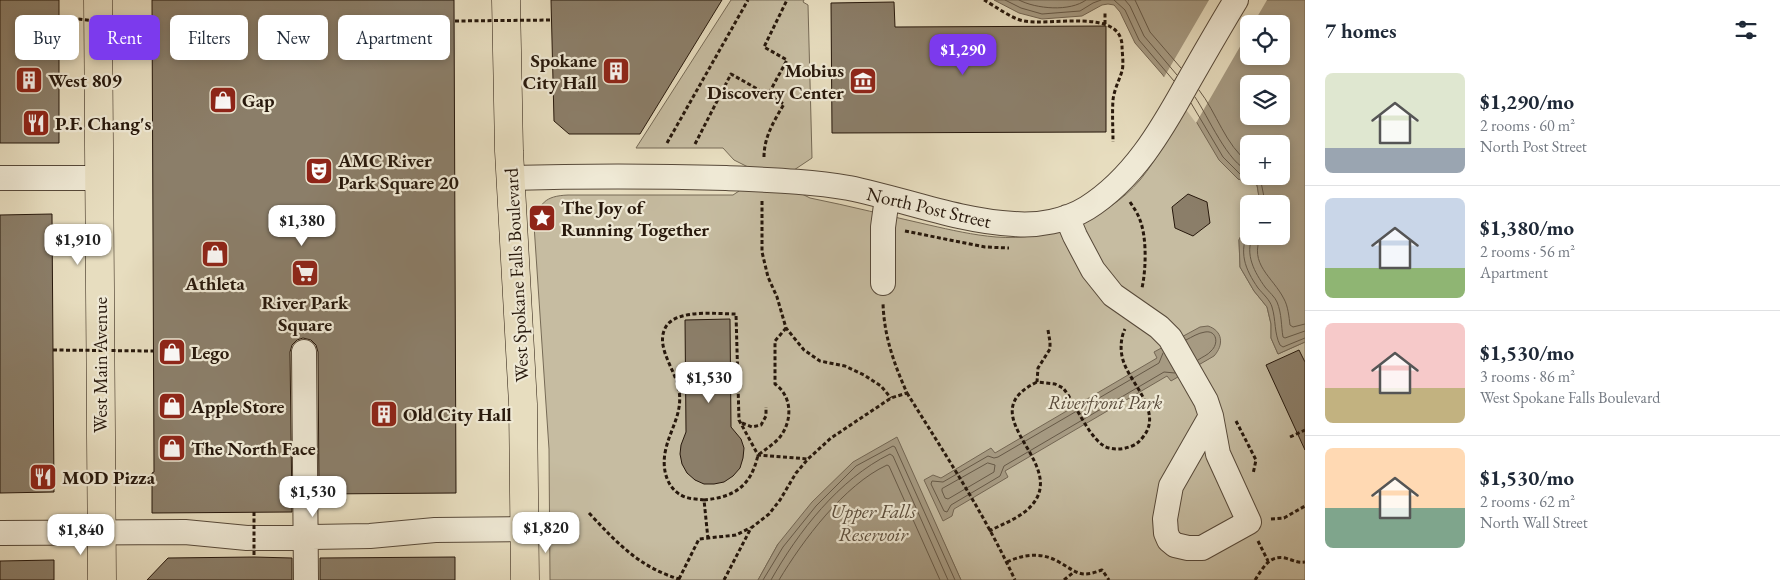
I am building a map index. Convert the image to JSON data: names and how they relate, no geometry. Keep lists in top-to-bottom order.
{
  "streets": {
    "main road": ["West Spokane Falls Boulevard", "West Main Avenue"],
    "street": ["North Post Street"]
  },
  "crossings": [
    ["North Post Street", "West Spokane Falls Boulevard"]
  ],
  "water": ["Upper Falls Reservoir"],
  "parks": ["Riverfront Park"],
  "places": {
    "building": ["Spokane City Hall", "West 809", "Old City Hall"],
    "museum": ["Mobius Discovery Center"],
    "shop": [
      "Gap",
      "Athleta",
      "Lego",
      "Apple Store",
      "The North Face"
    ],
    "restaurant": ["P.F. Chang's", "MOD Pizza"],
    "theatre": ["AMC River Park Square 20"],
    "place": ["The Joy of Running Together"],
    "supermarket": ["River Park Square"]
  },
  "page": {
    "heading": "7 homes",
    "map_buttons": ["+", "−"],
    "chip": [
      "Buy",
      "Rent",
      "Filters",
      "New",
      "Apartment"
    ],
    "price": [
      "$1,290",
      "$1,380",
      "$1,910",
      "$1,530",
      "$1,530",
      "$1,820",
      "$1,840"
    ],
    "list": [
      {
        "name": "$1,290/mo",
        "note": "2 rooms · 60 m² · North Post Street"
      },
      {
        "name": "$1,380/mo",
        "note": "2 rooms · 56 m² · Apartment"
      },
      {
        "name": "$1,530/mo",
        "note": "3 rooms · 86 m² · West Spokane Falls Boulevard"
      },
      {
        "name": "$1,530/mo",
        "note": "2 rooms · 62 m² · North Wall Street"
      }
    ]
  }
}
